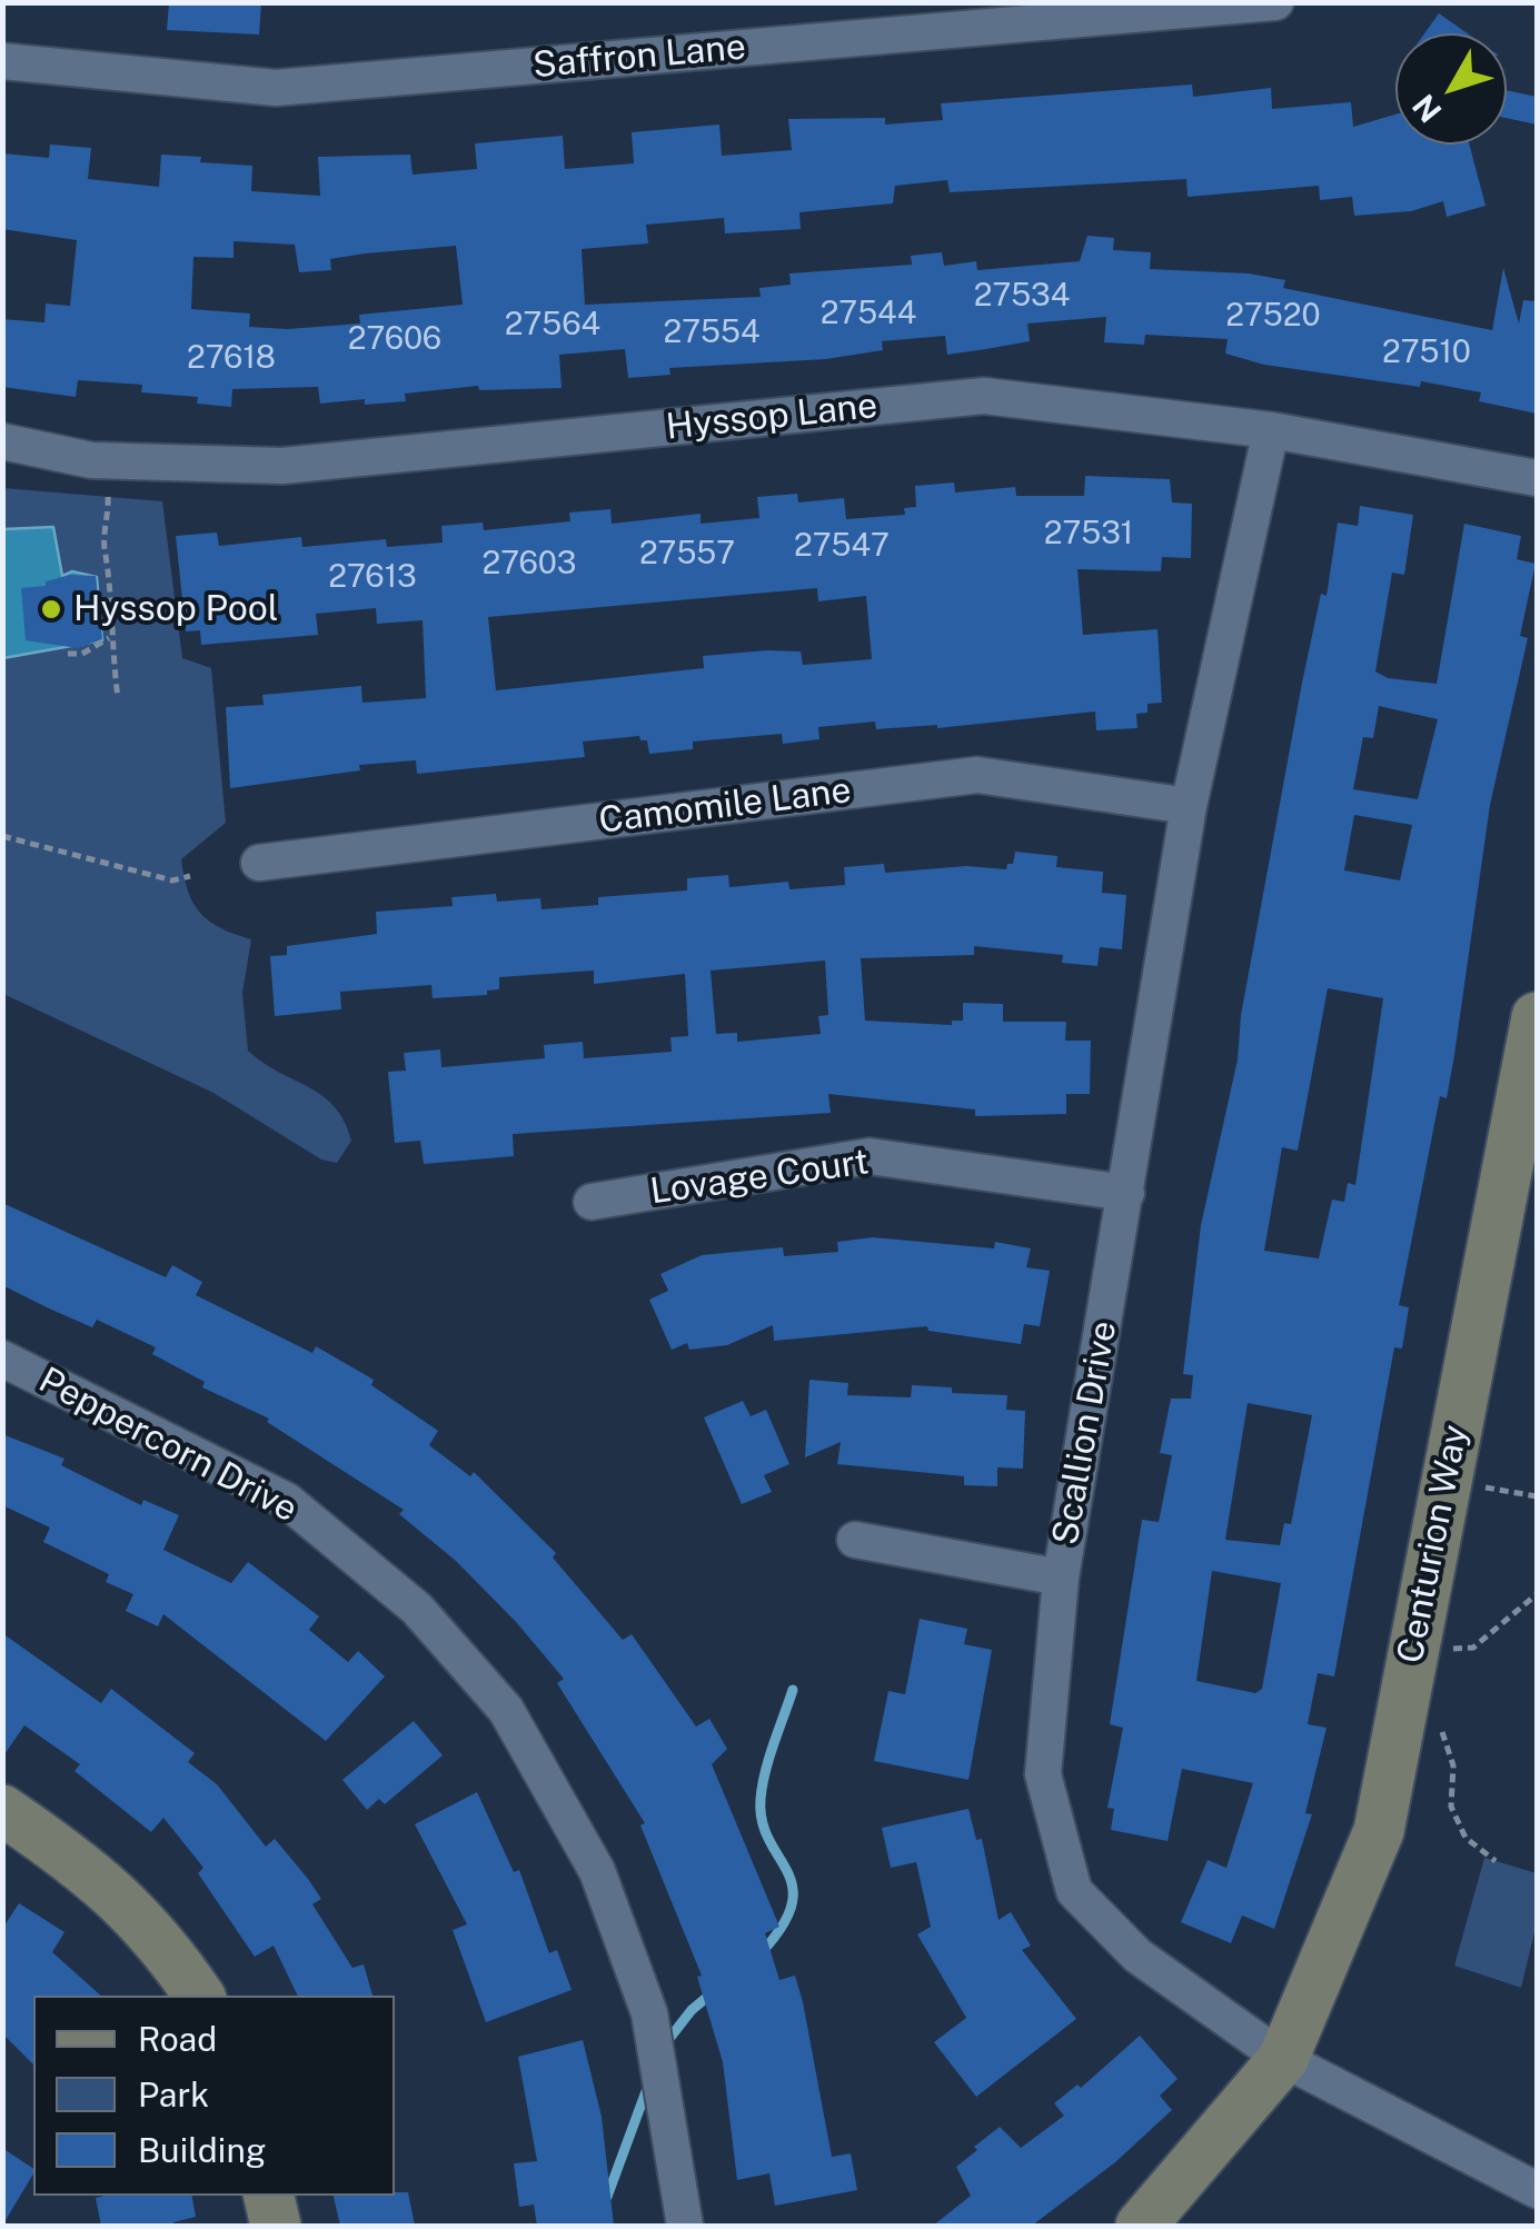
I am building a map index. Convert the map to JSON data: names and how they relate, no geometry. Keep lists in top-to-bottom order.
{
  "streets": {
    "street": [
      "Saffron Lane",
      "Hyssop Lane",
      "Camomile Lane",
      "Lovage Court",
      "Scallion Drive",
      "Peppercorn Drive",
      "Centurion Way"
    ]
  },
  "crossings": [
    ["Hyssop Lane", "Scallion Drive"],
    ["Camomile Lane", "Scallion Drive"],
    ["Lovage Court", "Scallion Drive"],
    ["Scallion Drive", "Centurion Way"]
  ],
  "places": ["Hyssop Pool"],
  "house_numbers": [
    "27534",
    "27544",
    "27520",
    "27564",
    "27554",
    "27606",
    "27510",
    "27618",
    "27531",
    "27547",
    "27557",
    "27603",
    "27613"
  ],
  "legend": ["Road", "Park", "Building"],
  "north": "bottom left"
}
